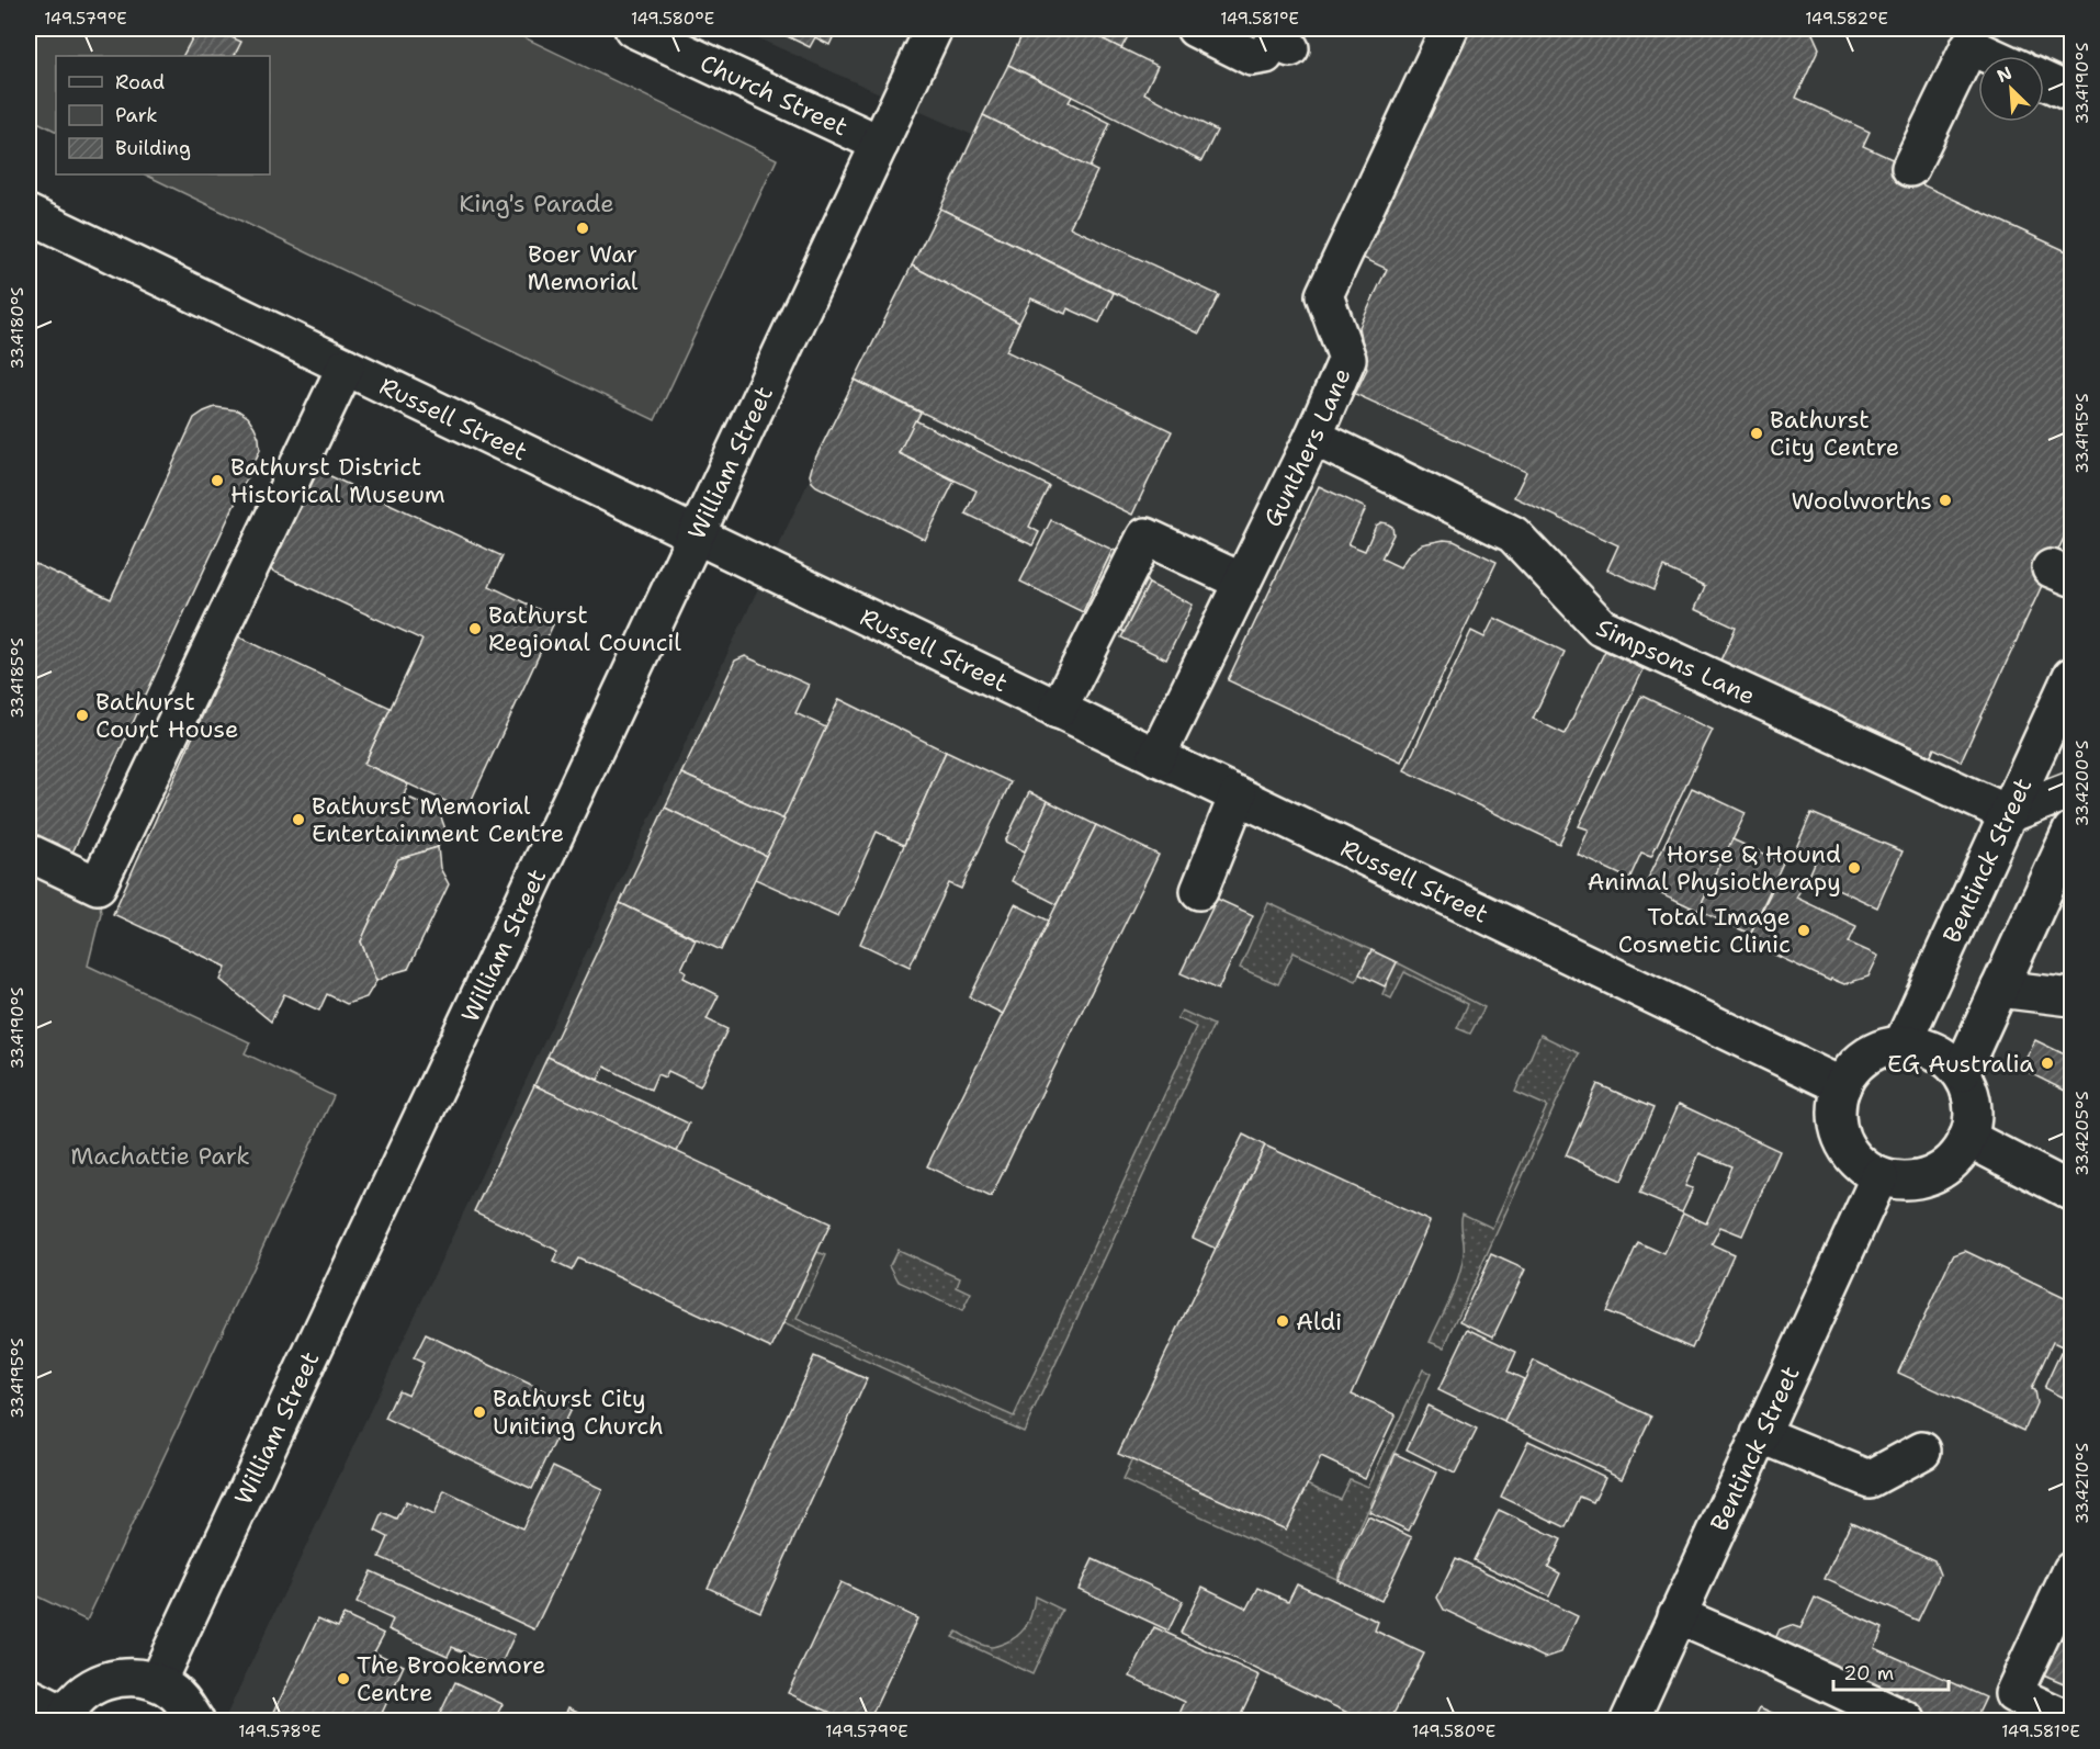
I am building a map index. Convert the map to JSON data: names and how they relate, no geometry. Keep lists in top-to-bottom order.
{
  "streets": {
    "street": [
      "Church Street",
      "Russell Street",
      "Gunthers Lane",
      "William Street",
      "Simpsons Lane",
      "Bentinck Street"
    ]
  },
  "crossings": [
    ["Church Street", "William Street"],
    ["Russell Street", "Gunthers Lane"],
    ["Russell Street", "William Street"],
    ["Russell Street", "Bentinck Street"],
    ["Gunthers Lane", "Simpsons Lane"],
    ["Simpsons Lane", "Bentinck Street"]
  ],
  "parks": ["King's Parade", "Machattie Park"],
  "places": [
    "Boer War Memorial",
    "Bathurst City Centre",
    "Bathurst District Historical Museum",
    "Woolworths",
    "Bathurst Regional Council",
    "Bathurst Court House",
    "Bathurst Memorial Entertainment Centre",
    "Horse & Hound Animal Physiotherapy",
    "Total Image Cosmetic Clinic",
    "EG Australia",
    "Aldi",
    "Bathurst City Uniting Church",
    "The Brookemore Centre"
  ],
  "legend": ["Road", "Park", "Building"],
  "scale_bar": "20 m",
  "north": "top left",
  "coordinates": [
    "149.579°E",
    "149.580°E",
    "149.581°E",
    "149.582°E",
    "33.4190°S",
    "33.4180°S",
    "33.4195°S",
    "33.4185°S",
    "33.4200°S",
    "33.4205°S",
    "33.4210°S",
    "149.578°E"
  ]
}
